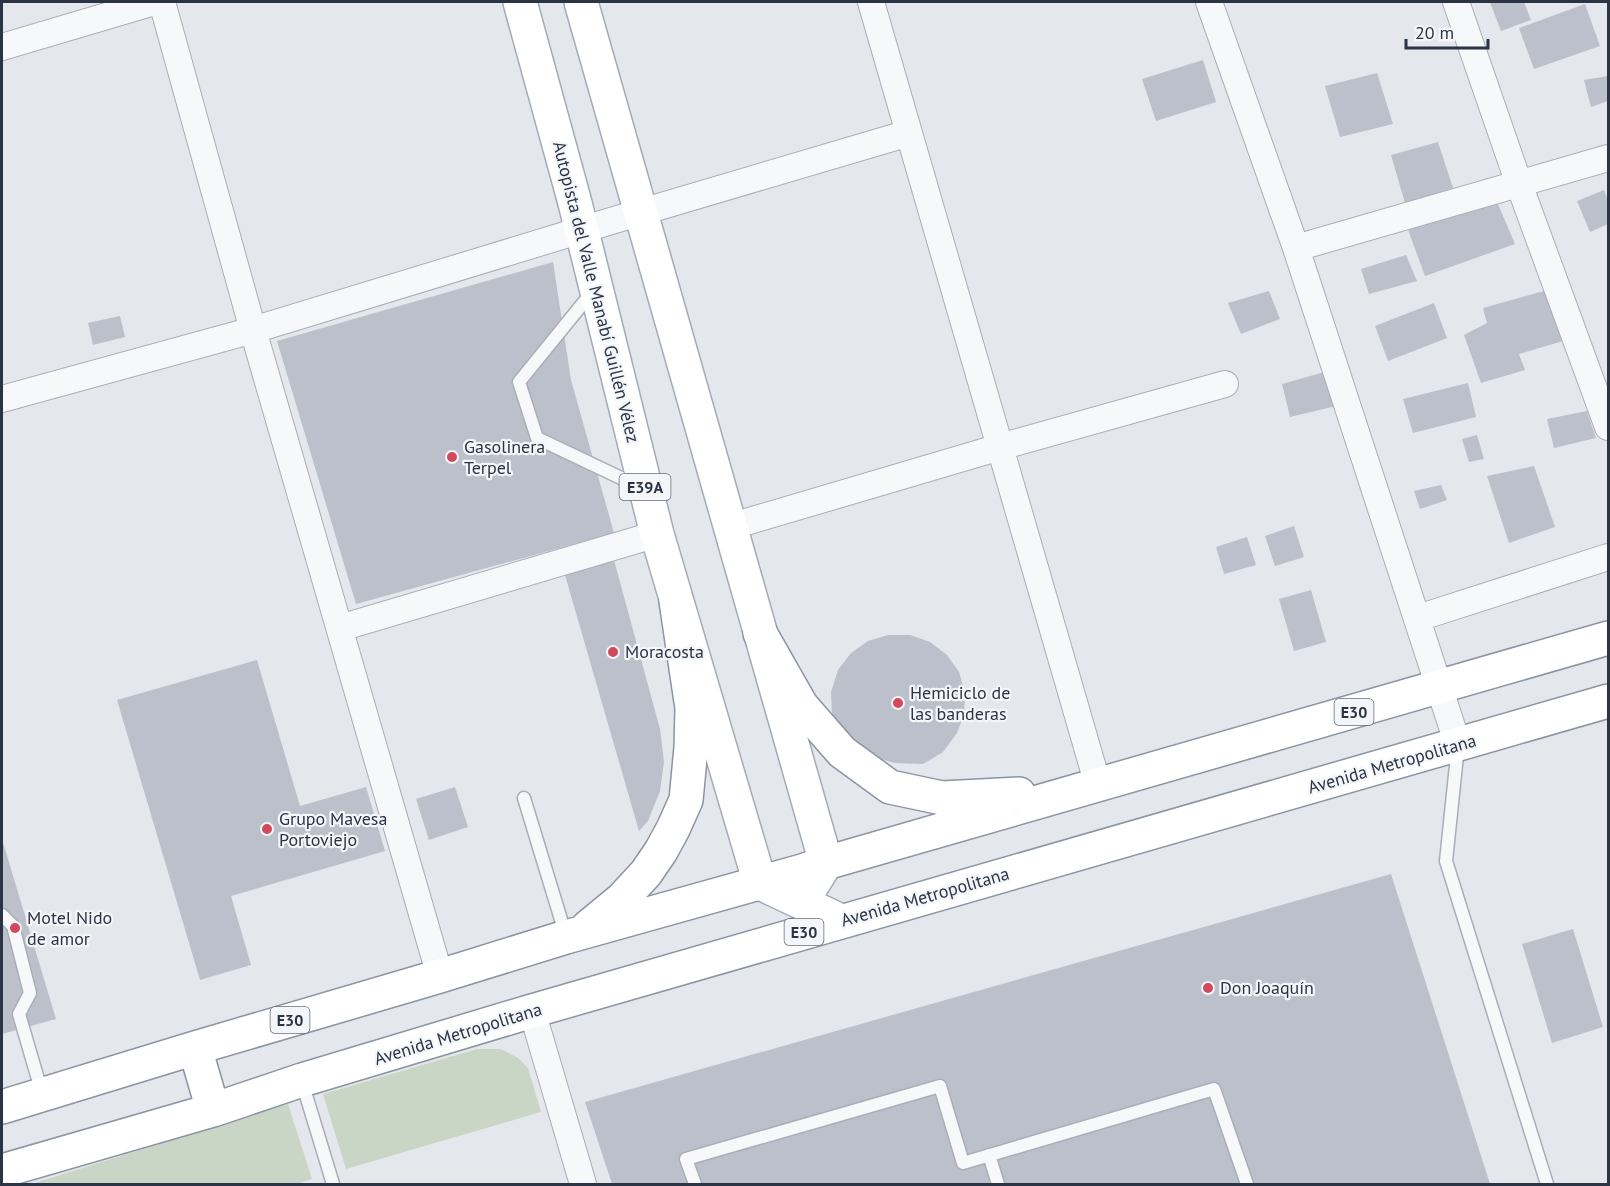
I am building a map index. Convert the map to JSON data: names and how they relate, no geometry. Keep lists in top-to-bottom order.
{
  "streets": {
    "main road": [
      "Autopista del Valle Manabí Guillén Vélez",
      "E39A",
      "E30",
      "Avenida Metropolitana"
    ]
  },
  "crossings": [
    ["Autopista del Valle Manabí Guillén Vélez", "E30"]
  ],
  "places": [
    "Gasolinera Terpel",
    "Moracosta",
    "Hemiciclo de las banderas",
    "Grupo Mavesa Portoviejo",
    "Motel Nido de amor",
    "Don Joaquín"
  ],
  "scale_bar": "20 m"
}
